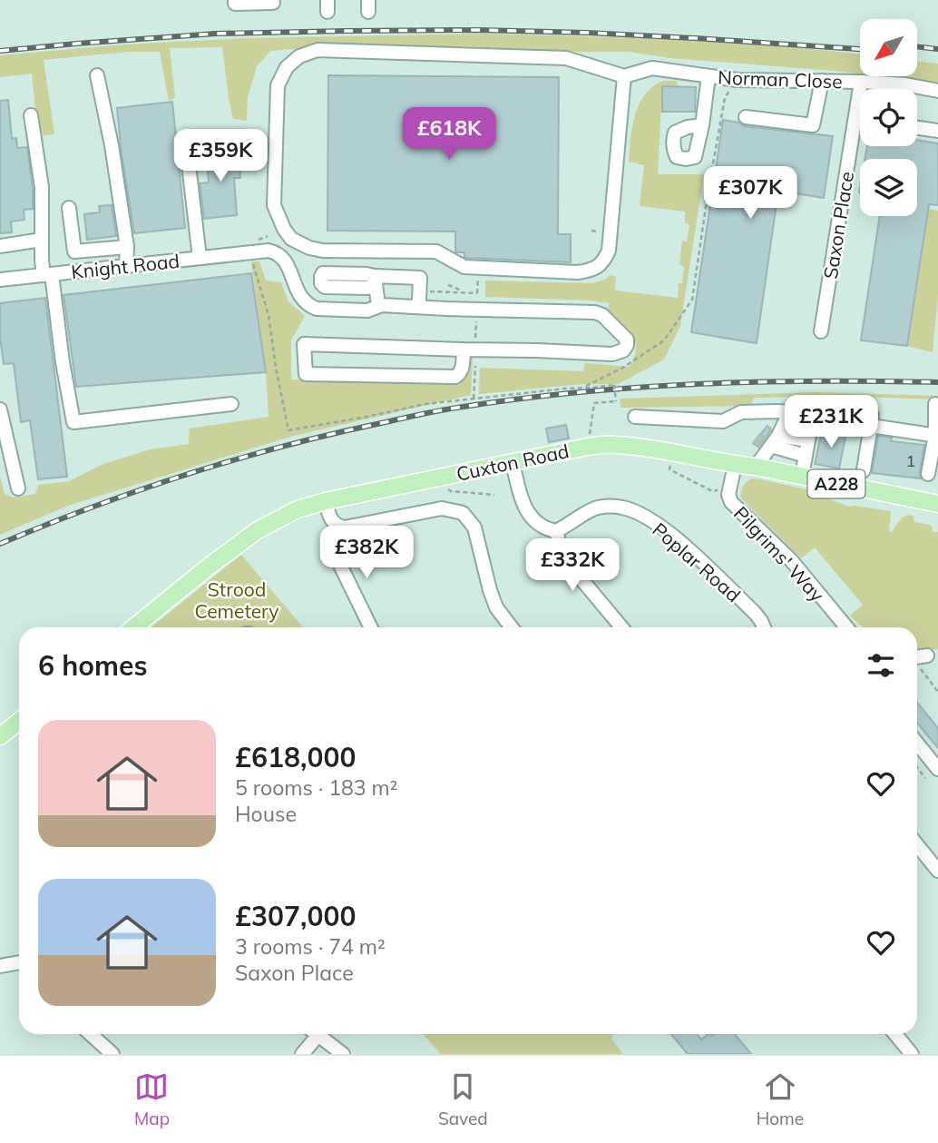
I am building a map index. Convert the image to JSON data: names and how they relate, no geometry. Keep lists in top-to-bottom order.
{
  "streets": {
    "main road": ["Cuxton Road", "A228"],
    "street": [
      "Norman Close",
      "Saxon Place",
      "Knight Road",
      "Pilgrims' Way",
      "Poplar Road"
    ]
  },
  "crossings": [
    ["Norman Close", "Saxon Place"],
    ["Cuxton Road", "Pilgrims' Way"]
  ],
  "parks": ["Strood Cemetery"],
  "house_numbers": ["1"],
  "north": "bottom left",
  "page": {
    "price": [
      "£618K",
      "£359K",
      "£307K",
      "£231K",
      "£382K",
      "£332K"
    ],
    "heading": "6 homes",
    "list": [
      {
        "name": "£618,000",
        "note": "5 rooms · 183 m² · House"
      },
      {
        "name": "£307,000",
        "note": "3 rooms · 74 m² · Saxon Place"
      }
    ],
    "tabs": ["Map", "Saved", "Home"]
  }
}
